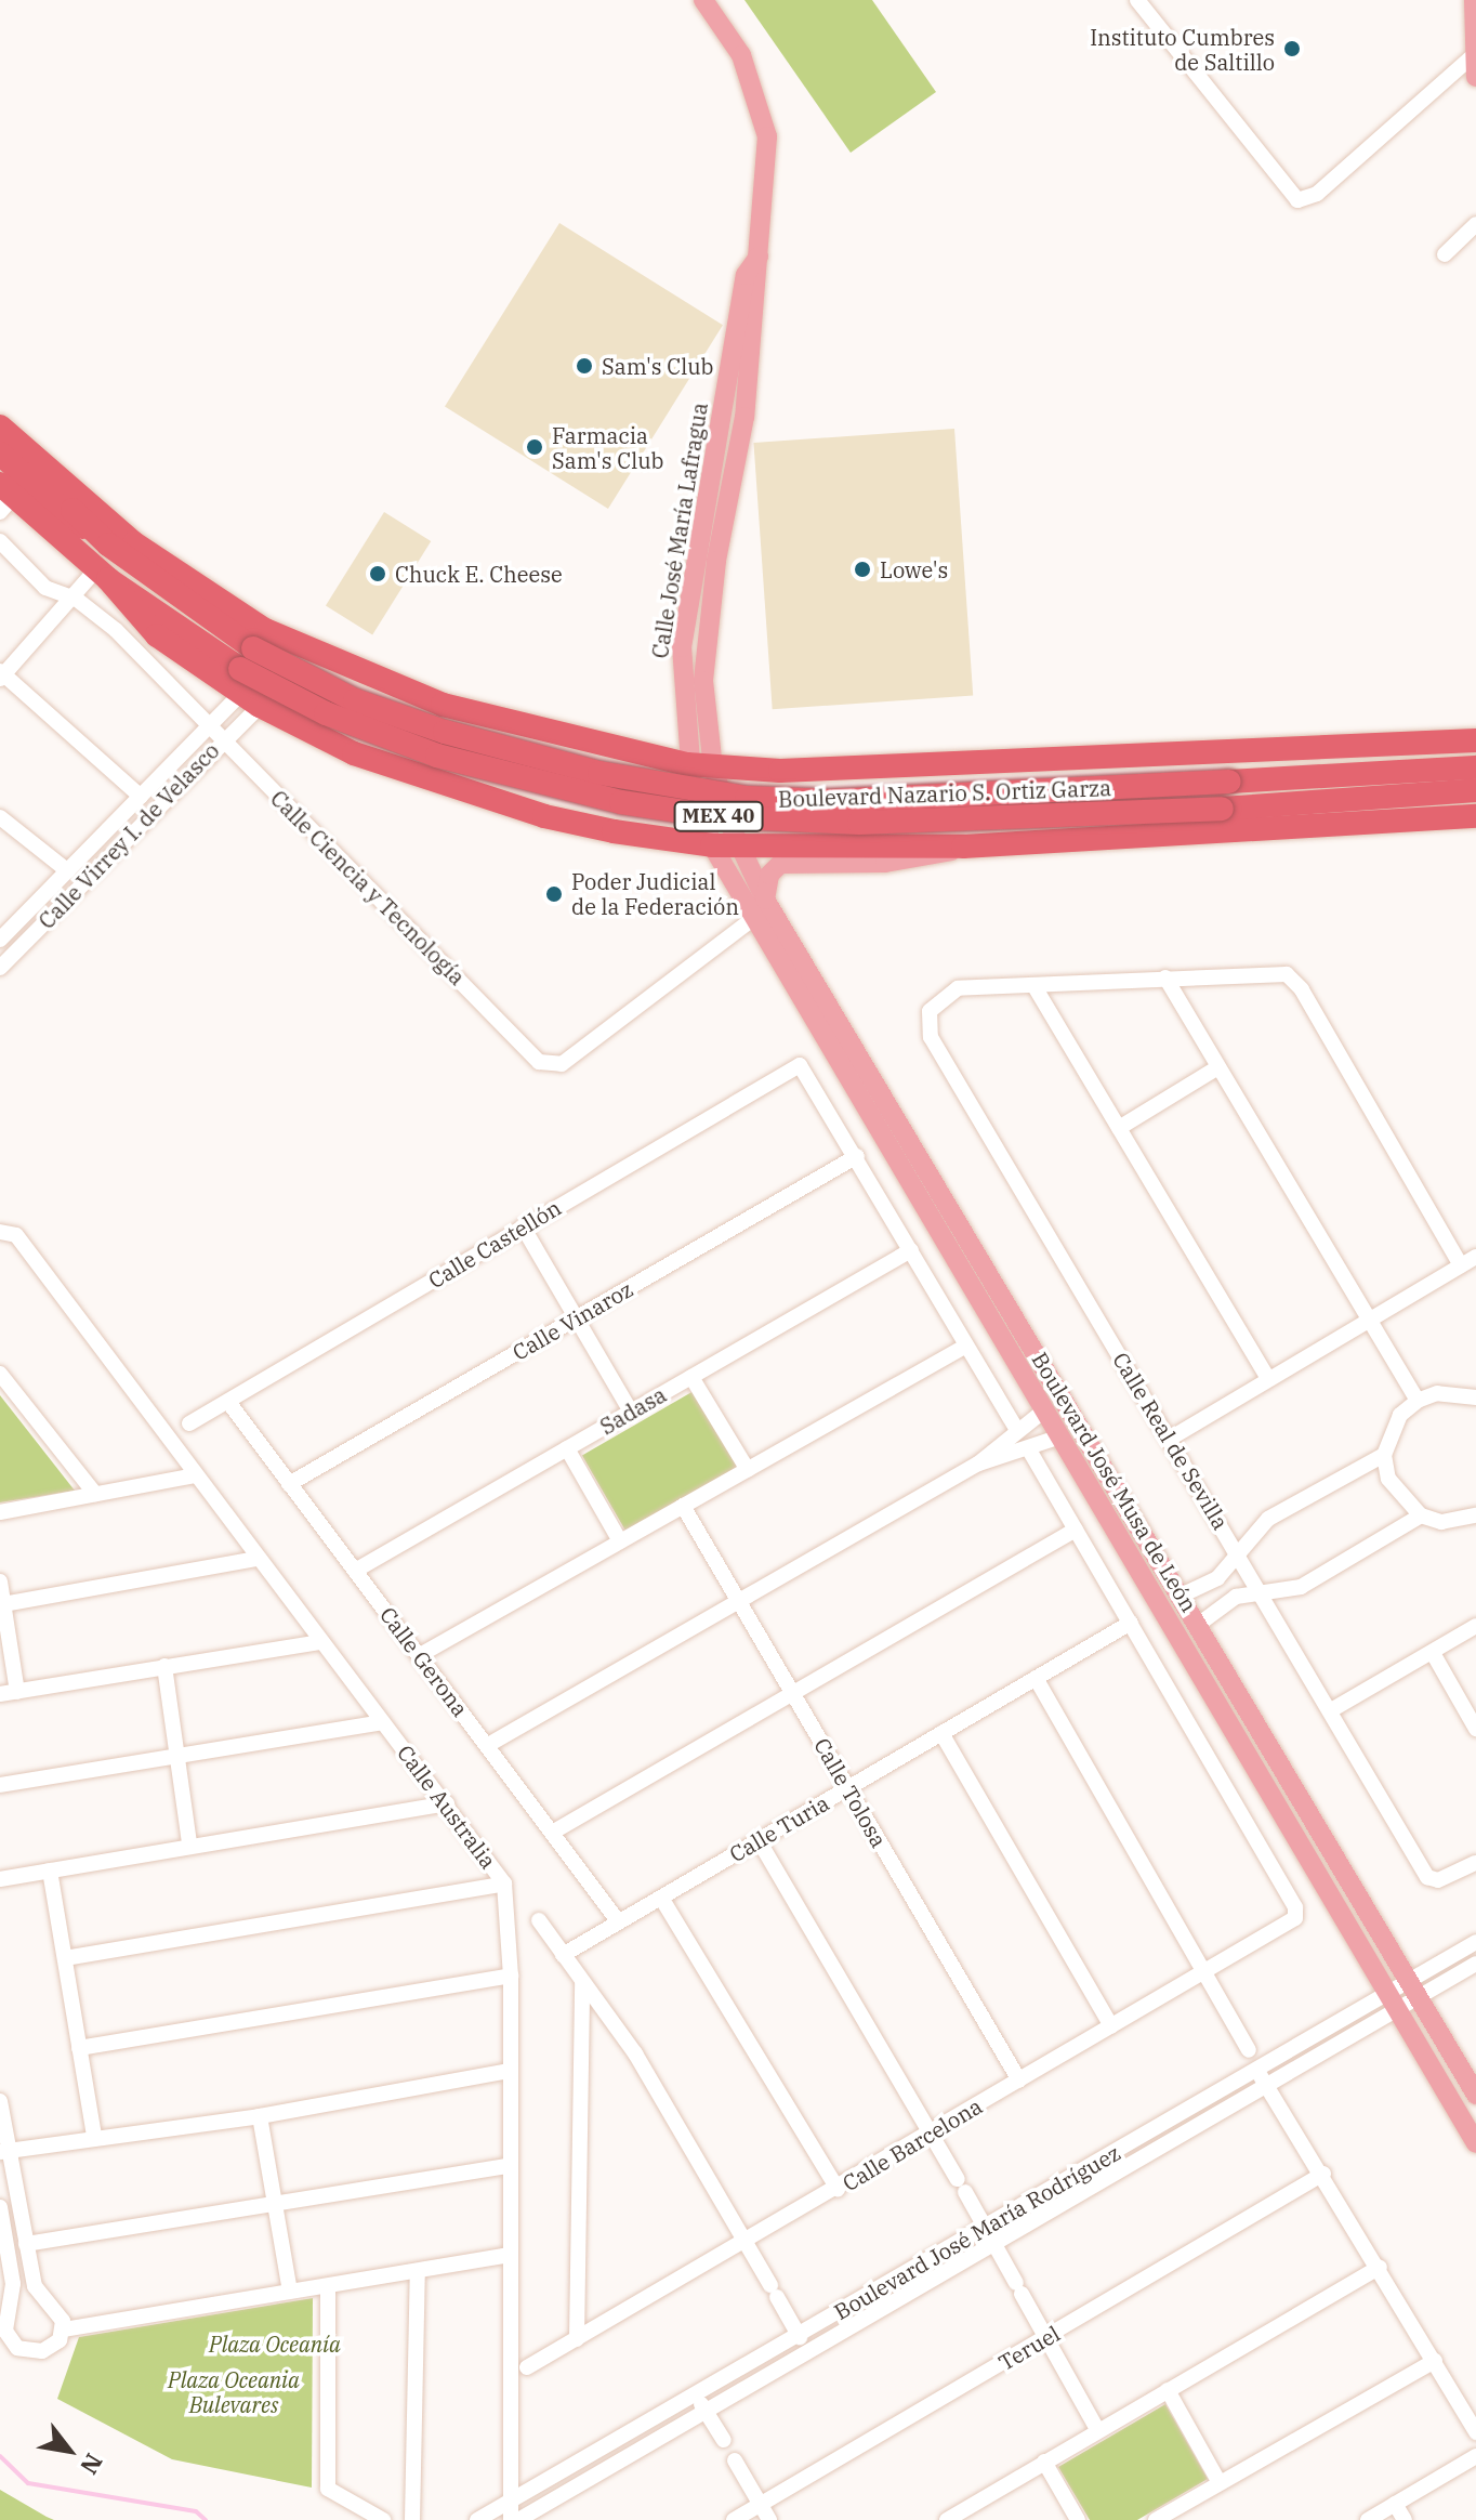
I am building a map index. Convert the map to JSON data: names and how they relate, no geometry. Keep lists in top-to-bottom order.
{
  "streets": {
    "highway": ["Boulevard Nazario S. Ortiz Garza", "MEX 40"],
    "main road": ["Calle José María Lafragua", "Boulevard José Musa de León"],
    "street": [
      "Calle Virrey I. de Velasco",
      "Calle Ciencia y Tecnología",
      "Calle Castellón",
      "Calle Vinaroz",
      "Sadasa",
      "Calle Real de Sevilla",
      "Calle Gerona",
      "Calle Tolosa",
      "Calle Australia",
      "Calle Turia",
      "Calle Barcelona",
      "Boulevard José María Rodríguez",
      "Teruel"
    ]
  },
  "crossings": [
    ["Calle José María Lafragua", "Boulevard José Musa de León"],
    ["Boulevard Nazario S. Ortiz Garza", "Calle Virrey I. de Velasco"],
    ["Calle Virrey I. de Velasco", "Calle Ciencia y Tecnología"],
    ["Calle Ciencia y Tecnología", "Boulevard José Musa de León"],
    ["Calle Castellón", "Calle Vinaroz"],
    ["Calle Castellón", "Calle Gerona"],
    ["Calle Vinaroz", "Calle Gerona"],
    ["Sadasa", "Calle Gerona"],
    ["Boulevard José Musa de León", "Boulevard José María Rodríguez"],
    ["Calle Gerona", "Calle Turia"],
    ["Calle Tolosa", "Calle Turia"],
    ["Calle Tolosa", "Calle Barcelona"],
    ["Calle Australia", "Boulevard José María Rodríguez"],
    ["Calle Turia", "Calle Barcelona"]
  ],
  "parks": ["Plaza Oceanía", "Plaza Oceania Bulevares"],
  "places": [
    "Instituto Cumbres de Saltillo",
    "Sam's Club",
    "Farmacia Sam's Club",
    "Lowe's",
    "Chuck E. Cheese",
    "Poder Judicial de la Federación"
  ],
  "north": "bottom right"
}
